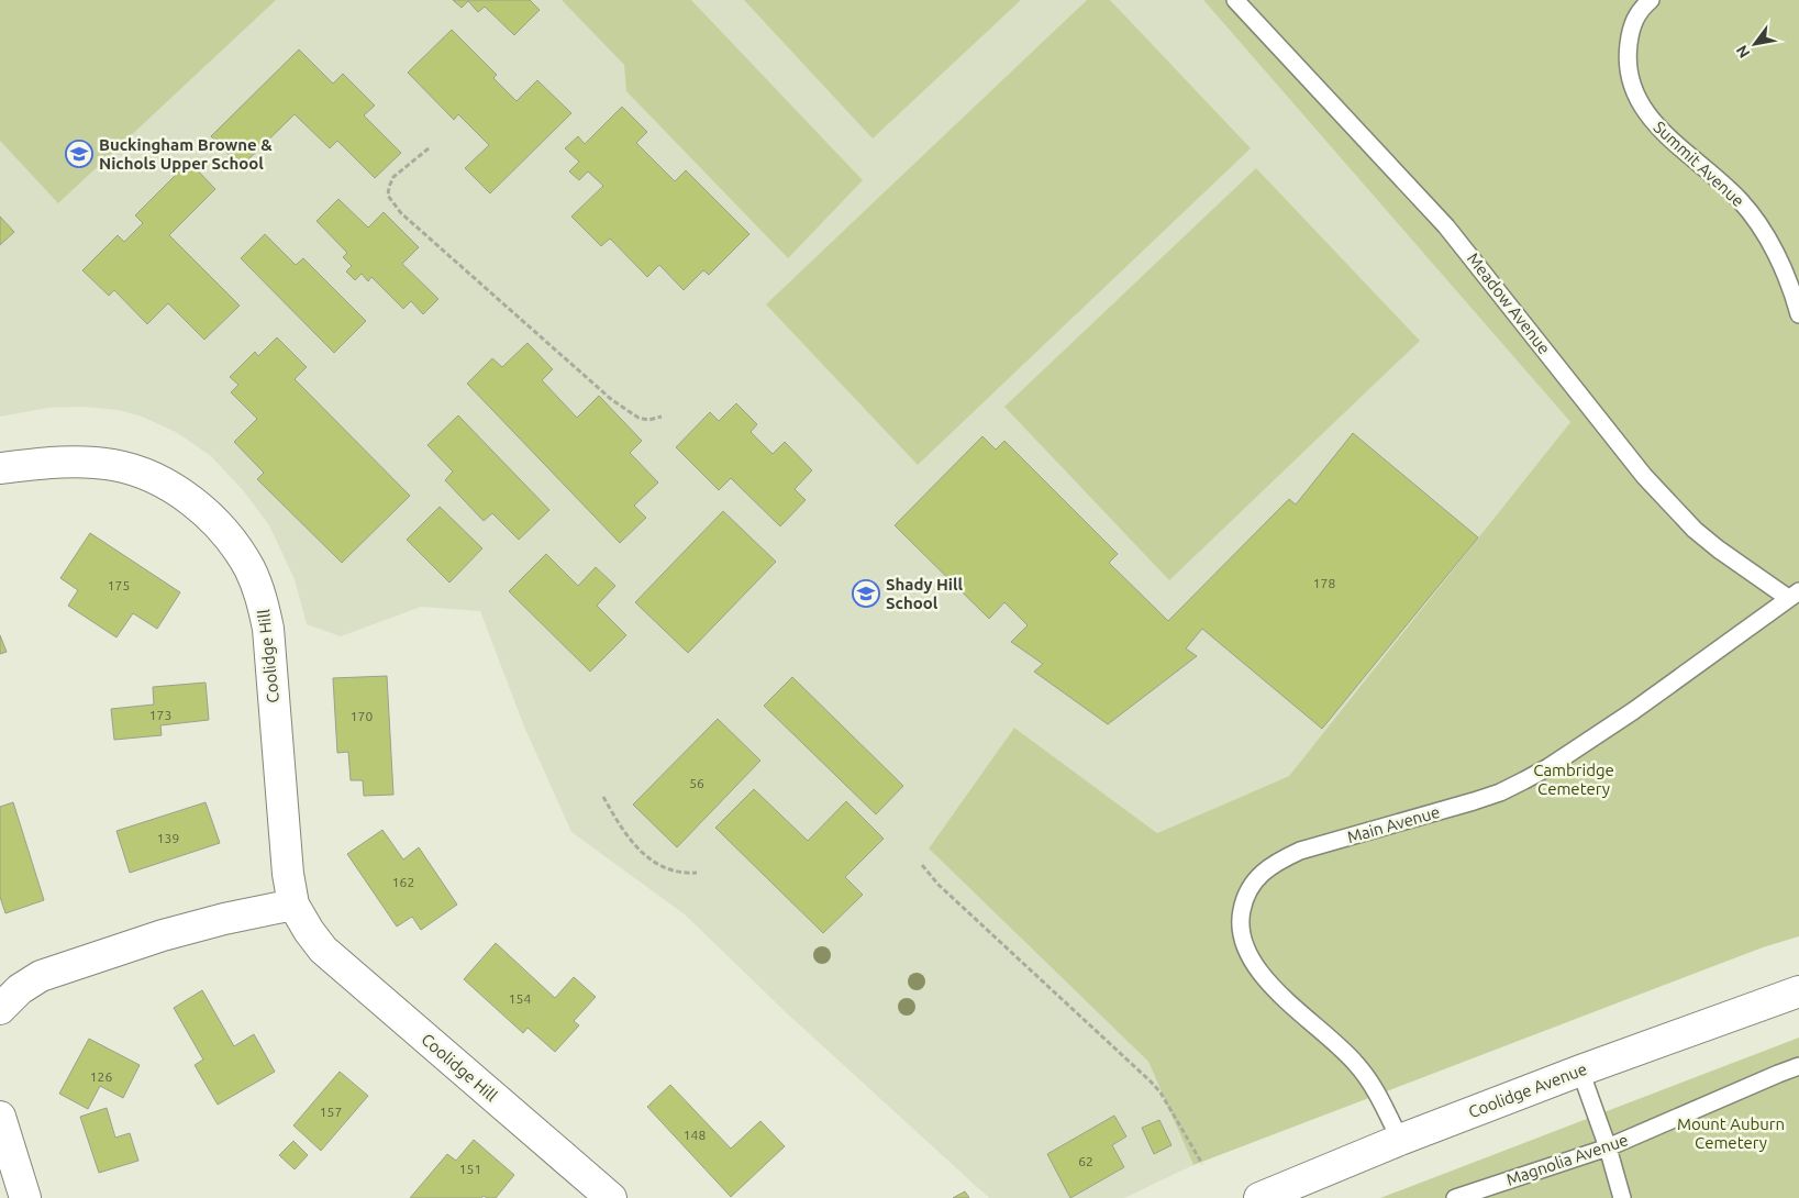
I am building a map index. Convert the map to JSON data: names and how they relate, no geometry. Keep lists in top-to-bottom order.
{
  "streets": {
    "street": ["Coolidge Hill", "Coolidge Avenue"],
    "lane": [
      "Summit Avenue",
      "Meadow Avenue",
      "Main Avenue",
      "Magnolia Avenue"
    ]
  },
  "crossings": [
    ["Meadow Avenue", "Main Avenue"],
    ["Main Avenue", "Coolidge Avenue"]
  ],
  "parks": ["Cambridge Cemetery", "Mount Auburn Cemetery"],
  "places": {
    "school or university": ["Buckingham Browne & Nichols Upper School", "Shady Hill School"]
  },
  "house_numbers": [
    "178",
    "175",
    "173",
    "170",
    "56",
    "139",
    "162",
    "154",
    "126",
    "157",
    "148",
    "62",
    "151"
  ],
  "north": "bottom left"
}
